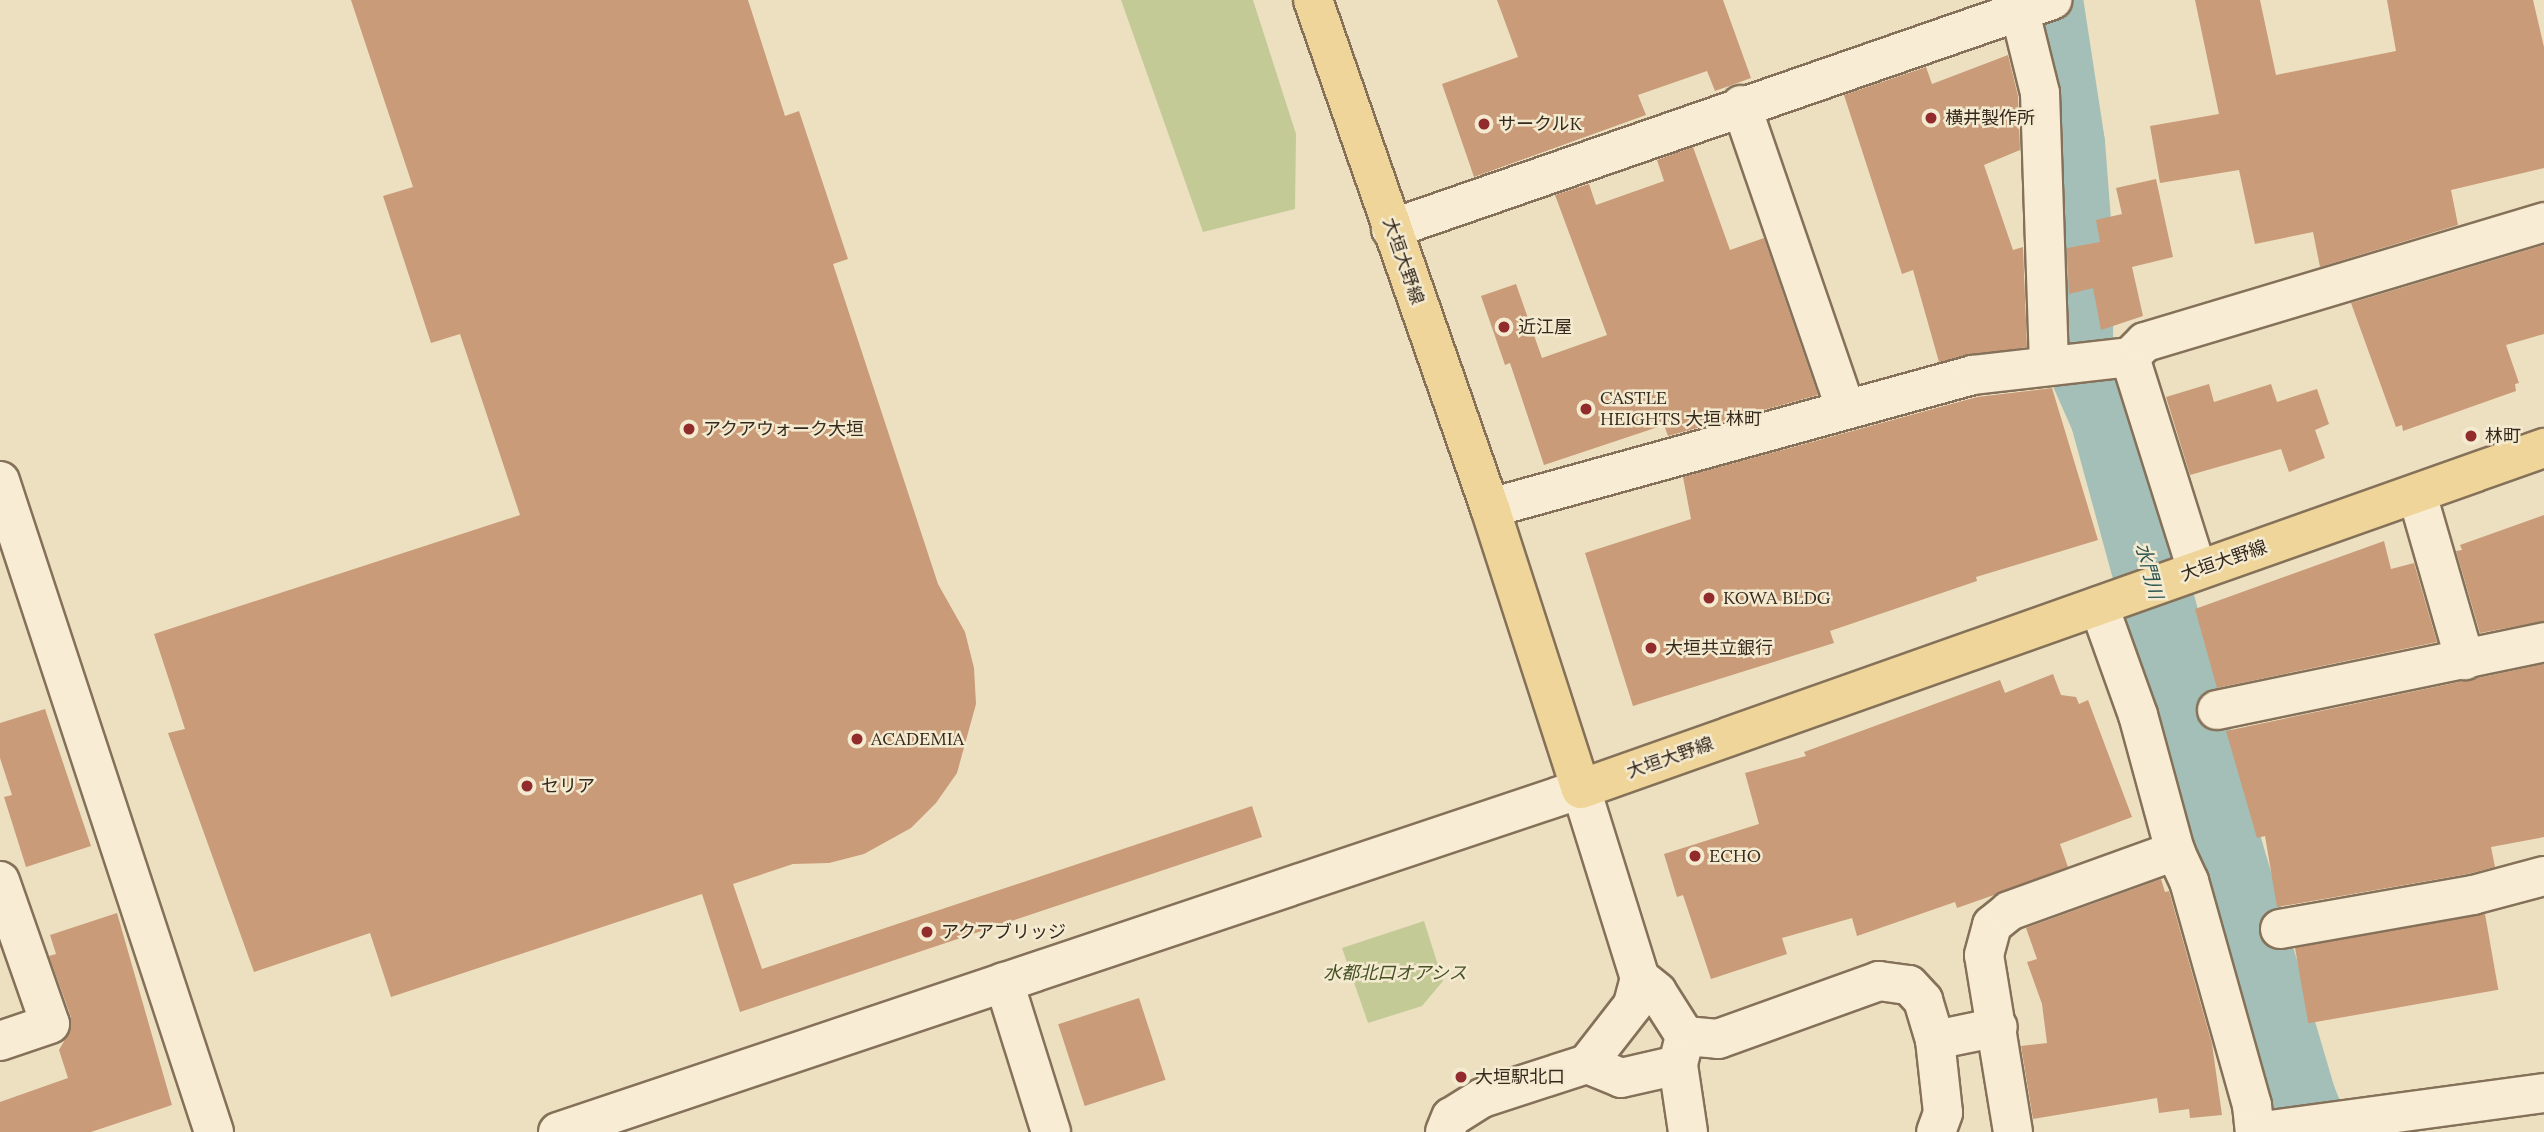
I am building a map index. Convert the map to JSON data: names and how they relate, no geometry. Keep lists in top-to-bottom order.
{
  "streets": {
    "main road": ["大垣大野線"]
  },
  "water": ["水門川"],
  "parks": ["水都北口オアシス"],
  "places": [
    "横井製作所",
    "サークルK",
    "近江屋",
    "CASTLE HEIGHTS 大垣 林町",
    "アクアウォーク大垣",
    "林町",
    "KOWA BLDG",
    "大垣共立銀行",
    "ACADEMIA",
    "セリア",
    "ECHO",
    "アクアブリッジ",
    "大垣駅北口"
  ]
}
